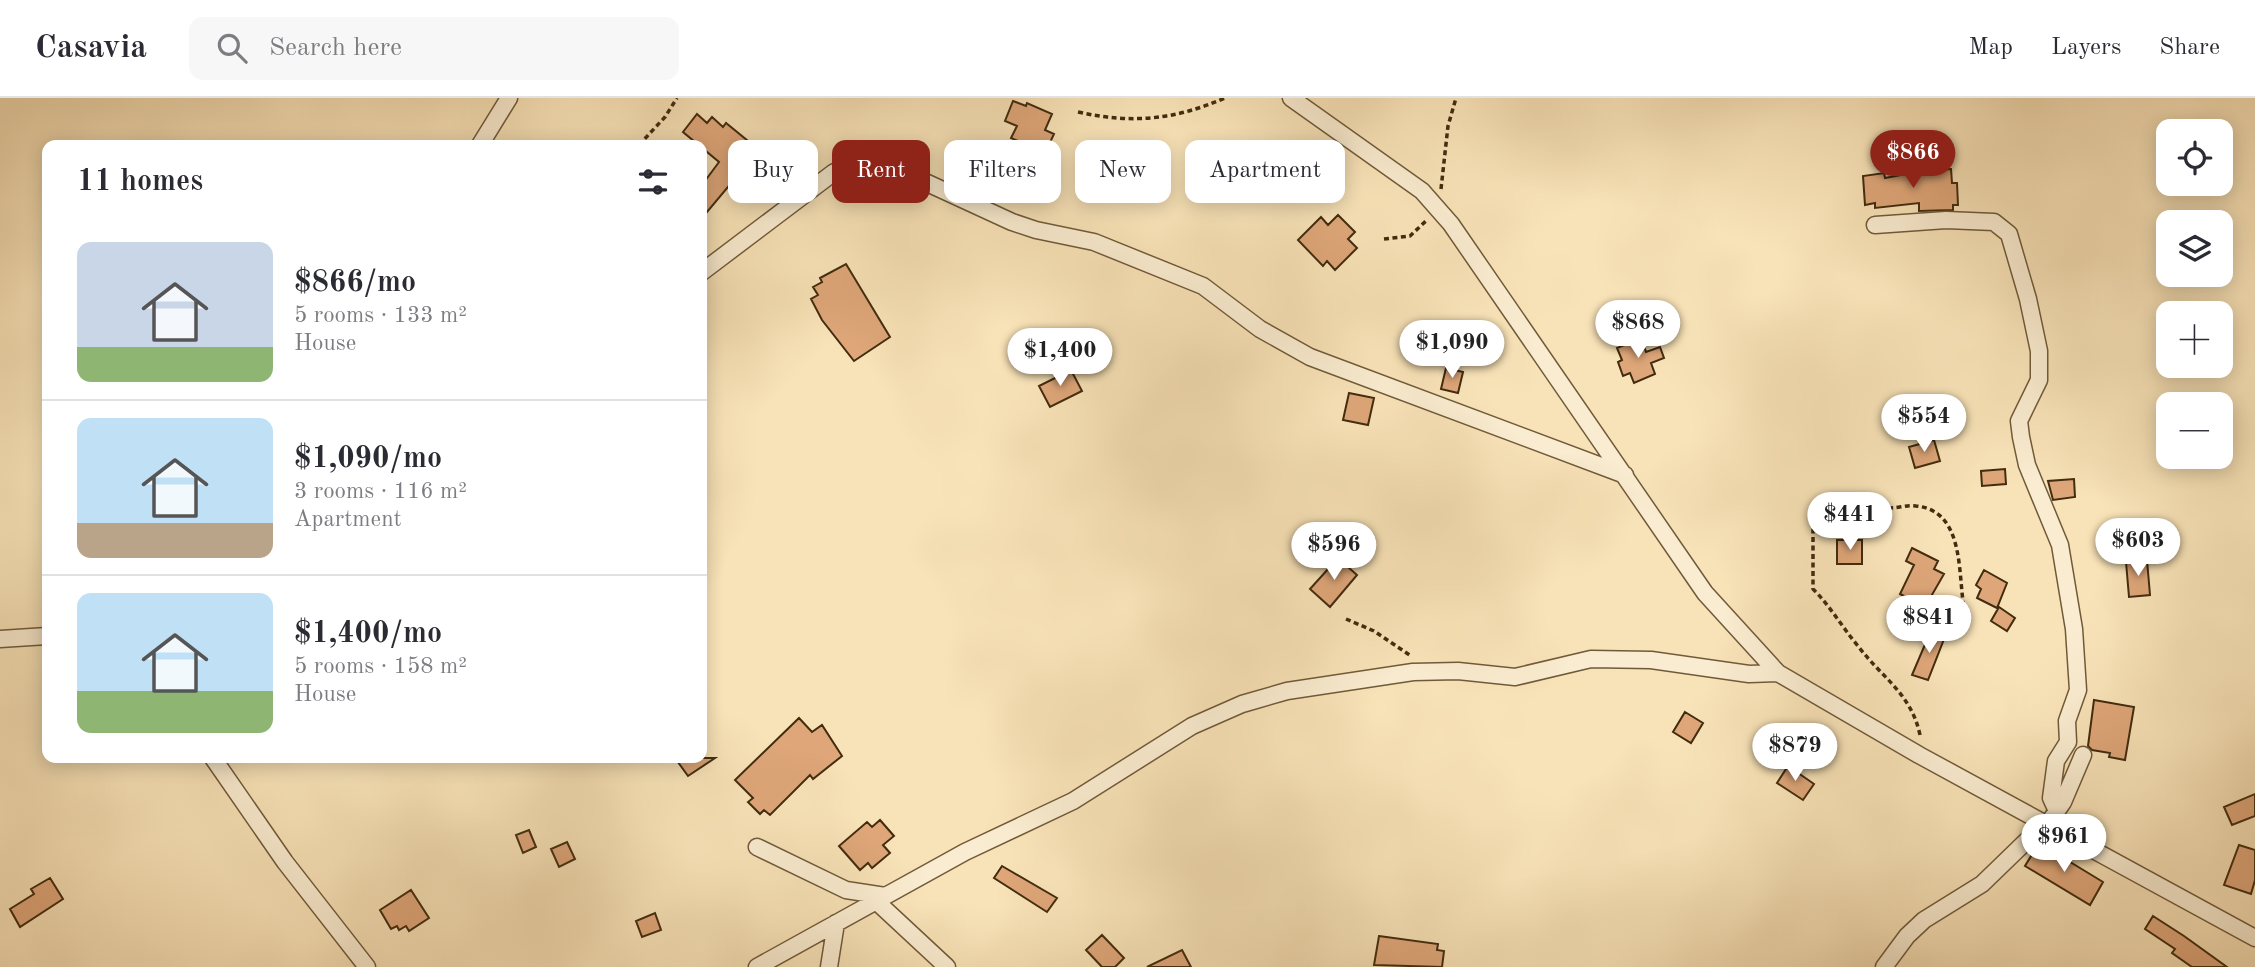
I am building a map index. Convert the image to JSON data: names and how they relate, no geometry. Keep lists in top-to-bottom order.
{
  "page": {
    "header": "Casavia",
    "search": "Search here",
    "nav": ["Map", "Layers", "Share"],
    "map_buttons": ["+", "−"],
    "price": [
      "$866",
      "$868",
      "$1,090",
      "$1,400",
      "$554",
      "$441",
      "$603",
      "$596",
      "$841",
      "$879",
      "$961"
    ],
    "chip": [
      "Buy",
      "Rent",
      "Filters",
      "New",
      "Apartment"
    ],
    "heading": "11 homes",
    "list": [
      {
        "name": "$866/mo",
        "note": "5 rooms · 133 m² · House"
      },
      {
        "name": "$1,090/mo",
        "note": "3 rooms · 116 m² · Apartment"
      },
      {
        "name": "$1,400/mo",
        "note": "5 rooms · 158 m² · House"
      }
    ]
  }
}
